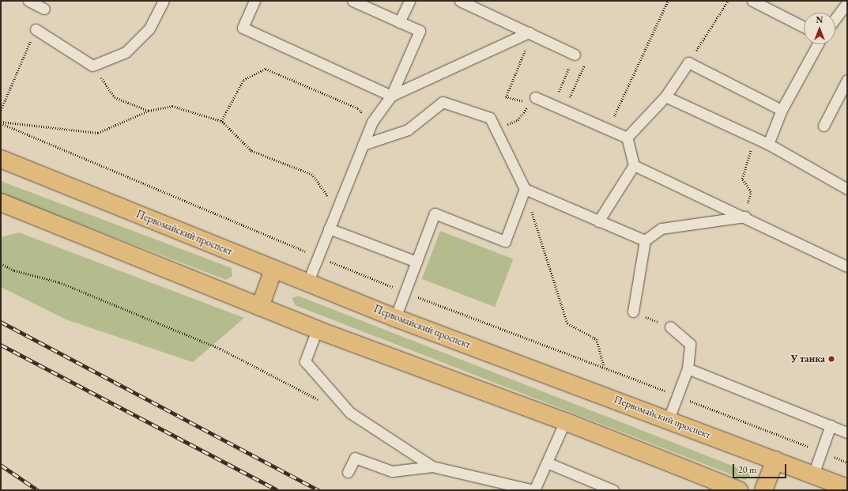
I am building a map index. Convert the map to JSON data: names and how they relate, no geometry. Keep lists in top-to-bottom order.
{
  "streets": {
    "main road": ["Первомайский проспект"]
  },
  "places": ["У танка"],
  "scale_bar": "20 m",
  "north": "top"
}
